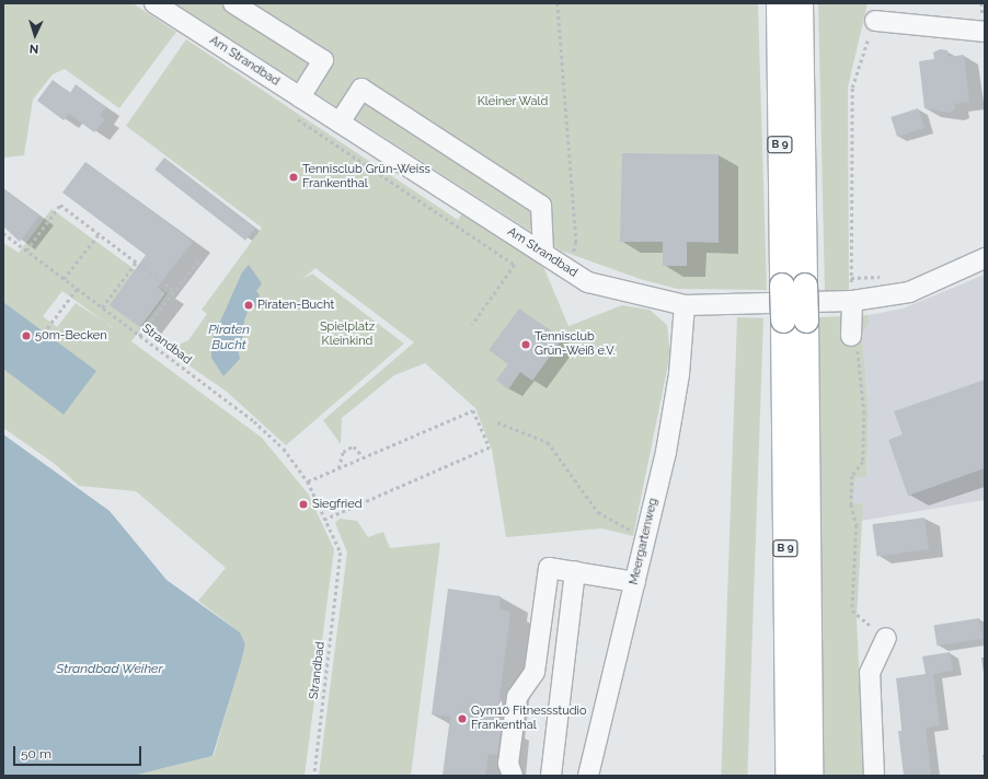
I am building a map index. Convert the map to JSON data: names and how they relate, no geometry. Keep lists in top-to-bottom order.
{
  "streets": {
    "highway": ["B 9"],
    "street": ["Am Strandbad", "Meergartenweg"],
    "path": ["Strandbad"]
  },
  "crossings": [
    ["Am Strandbad", "Meergartenweg"]
  ],
  "water": ["Piraten Bucht", "Strandbad Weiher"],
  "parks": ["Kleiner Wald", "Spielplatz Kleinkind"],
  "places": [
    "Tennisclub Grün-Weiss Frankenthal",
    "Piraten-Bucht",
    "50m-Becken",
    "Tennisclub Grün-Weiß e.V.",
    "Siegfried",
    "Gym10 Fitnessstudio Frankenthal"
  ],
  "scale_bar": "50 m",
  "north": "bottom"
}
